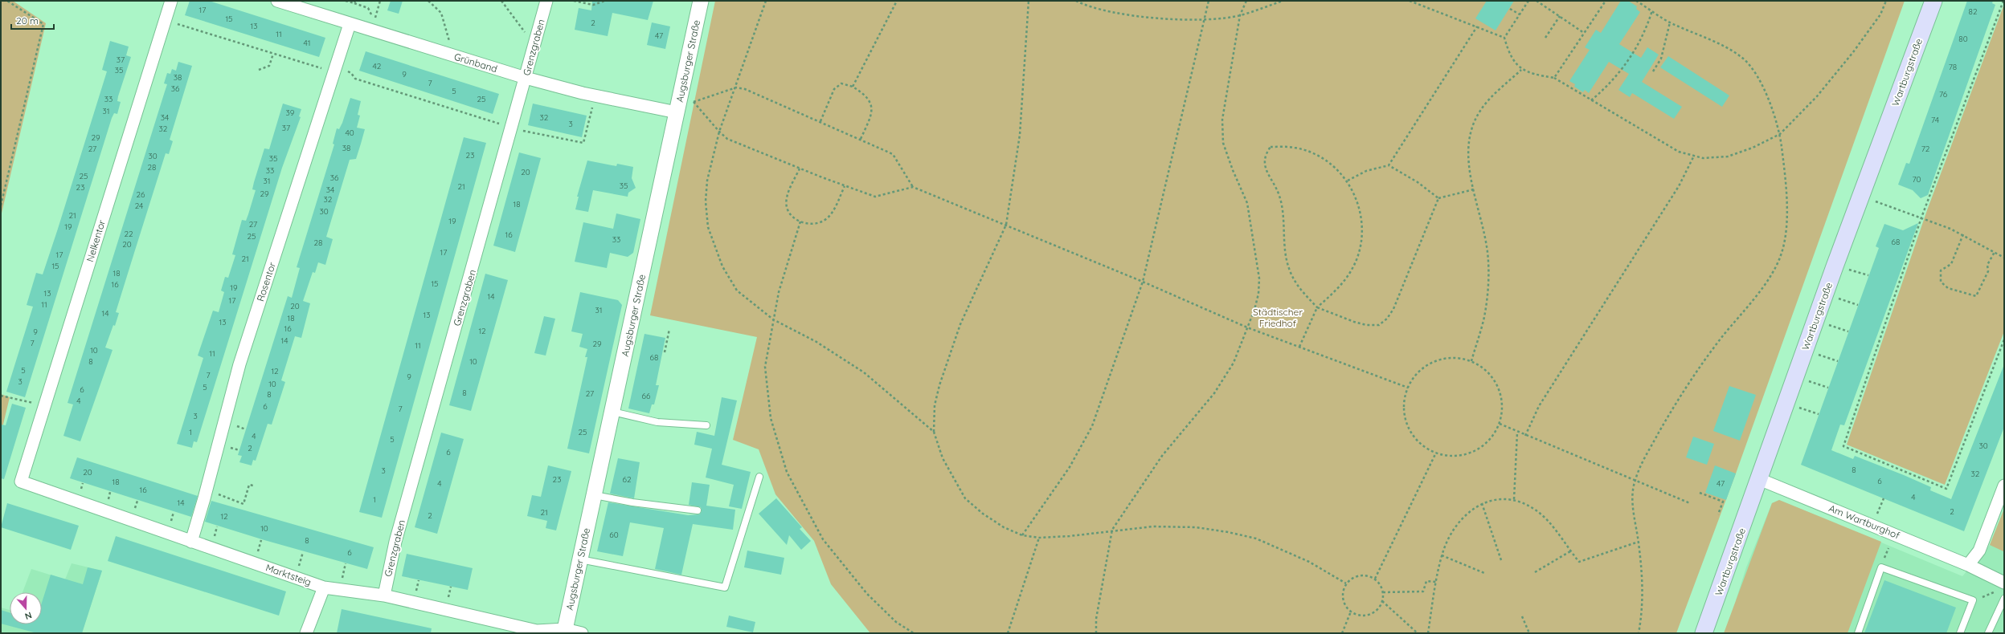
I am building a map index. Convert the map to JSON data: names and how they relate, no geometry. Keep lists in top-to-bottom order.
{
  "streets": {
    "main road": ["Wartburgstraße"],
    "street": [
      "Grenzgraben",
      "Augsburger Straße",
      "Grünband",
      "Nelkentor",
      "Rosentor",
      "Am Wartburghof",
      "Marktsteig"
    ]
  },
  "crossings": [
    ["Grenzgraben", "Grünband"],
    ["Grenzgraben", "Marktsteig"],
    ["Augsburger Straße", "Grünband"],
    ["Augsburger Straße", "Marktsteig"],
    ["Grünband", "Rosentor"],
    ["Wartburgstraße", "Am Wartburghof"],
    ["Nelkentor", "Marktsteig"],
    ["Rosentor", "Marktsteig"]
  ],
  "parks": ["Städtischer Friedhof"],
  "house_numbers": [
    "17",
    "82",
    "15",
    "2",
    "13",
    "11",
    "47",
    "80",
    "41",
    "37",
    "42",
    "78",
    "35",
    "9",
    "38",
    "7",
    "36",
    "5",
    "76",
    "33",
    "25",
    "31",
    "39",
    "34",
    "32",
    "74",
    "3",
    "37",
    "32",
    "40",
    "29",
    "38",
    "27",
    "72",
    "23",
    "30",
    "35",
    "28",
    "33",
    "20",
    "25",
    "36",
    "70",
    "31",
    "35",
    "21",
    "23",
    "34",
    "29",
    "26",
    "32",
    "18",
    "24",
    "30",
    "21",
    "19",
    "27",
    "19",
    "22",
    "16",
    "25",
    "33",
    "68",
    "28",
    "20",
    "17",
    "17",
    "21",
    "15",
    "18",
    "15",
    "16",
    "19",
    "13",
    "14",
    "17",
    "11",
    "20",
    "31",
    "14",
    "13",
    "18",
    "13",
    "16",
    "12",
    "9",
    "14",
    "7",
    "29",
    "11",
    "10",
    "11",
    "68",
    "8",
    "10",
    "5",
    "12",
    "7",
    "9",
    "3",
    "10",
    "5",
    "6",
    "8",
    "27",
    "8",
    "66",
    "4",
    "6",
    "7",
    "3",
    "1",
    "25",
    "4",
    "5",
    "30",
    "2",
    "6",
    "8",
    "3",
    "20",
    "32",
    "23",
    "62",
    "6",
    "18",
    "4",
    "47",
    "16",
    "4",
    "1",
    "14",
    "2",
    "21",
    "2",
    "12",
    "10",
    "60",
    "8",
    "6"
  ],
  "scale_bar": "20 m",
  "north": "bottom"
}
